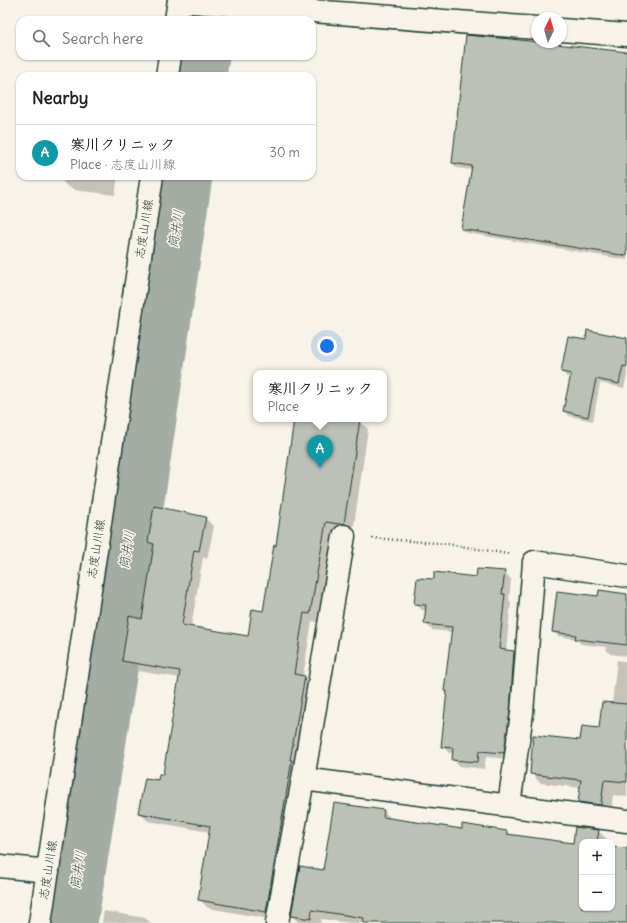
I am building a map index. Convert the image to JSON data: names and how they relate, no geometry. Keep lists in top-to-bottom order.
{
  "streets": {
    "street": ["志度山川線"]
  },
  "water": ["筒井川"],
  "north": "top",
  "page": {
    "search": "Search here",
    "heading": "Nearby",
    "list": [
      {
        "mark": "A",
        "name": "寒川クリニック",
        "note": "Place · 志度山川線",
        "value": "30 m"
      }
    ],
    "popup": ["寒川クリニック", "Place"],
    "pins": "A",
    "map_buttons": ["+", "−"]
  }
}
